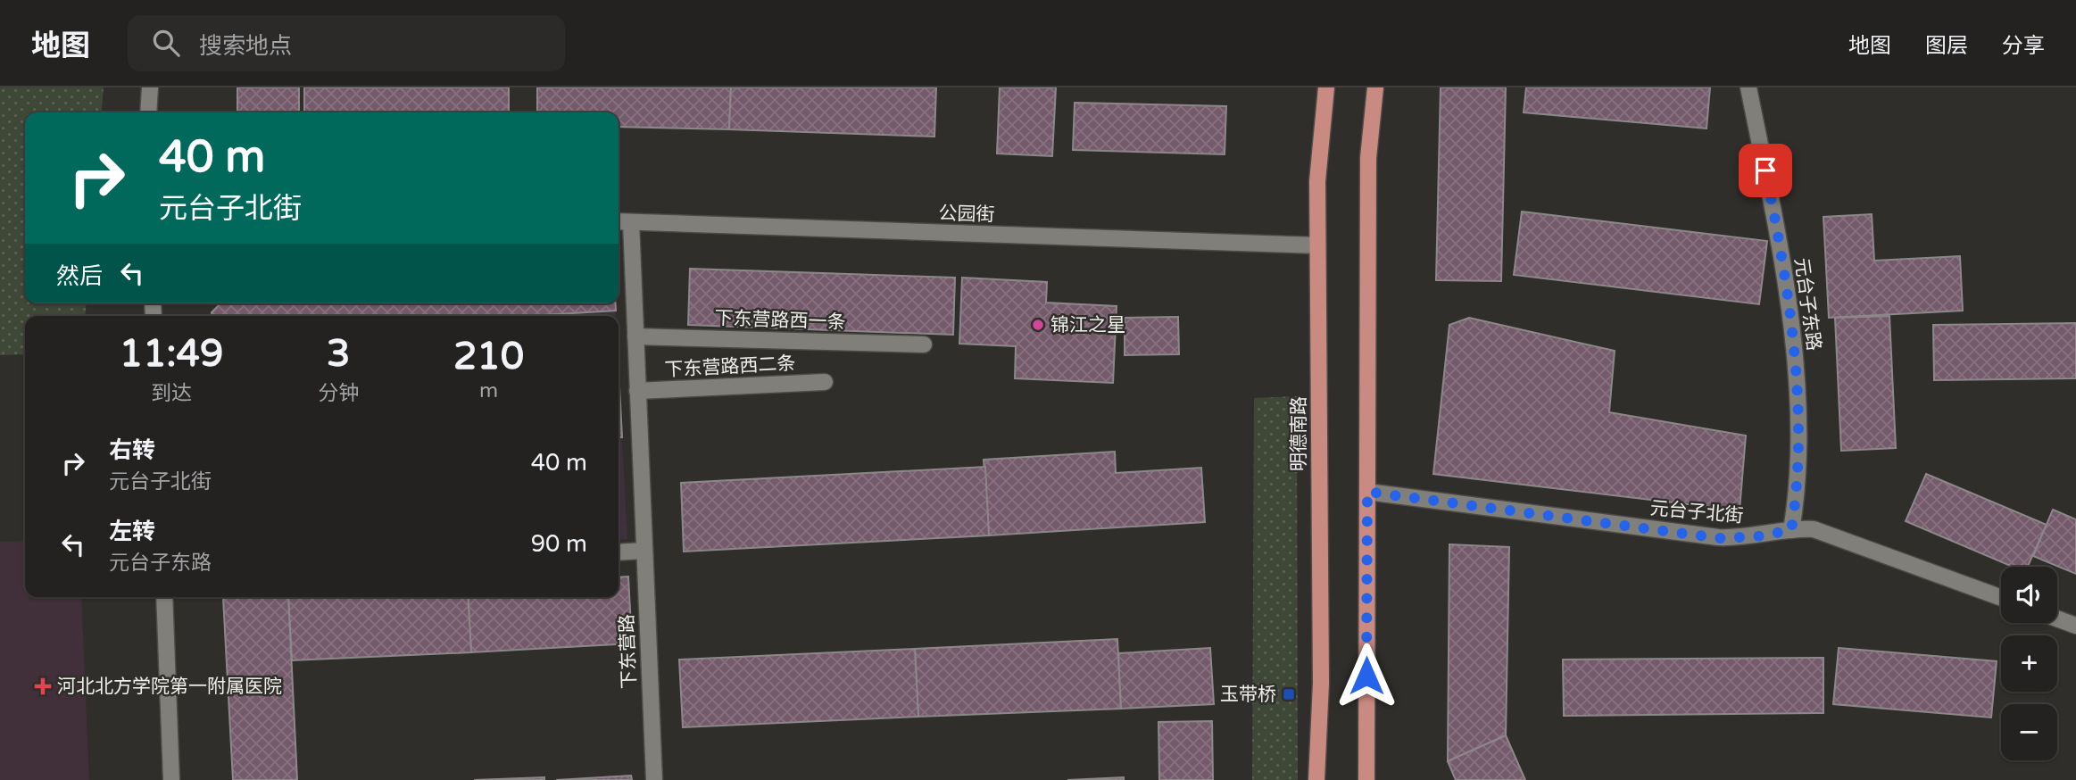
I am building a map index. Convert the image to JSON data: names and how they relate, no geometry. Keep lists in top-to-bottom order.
{
  "streets": {
    "main road": ["明德南路"],
    "street": [
      "公园街",
      "元台子东路",
      "下东营路西一条",
      "下东营路西二条",
      "元台子北街",
      "下东营路"
    ]
  },
  "crossings": [
    ["公园街", "明德南路"],
    ["公园街", "下东营路"],
    ["元台子东路", "元台子北街"],
    ["下东营路西一条", "下东营路"],
    ["下东营路西二条", "下东营路"]
  ],
  "places": {
    "other": ["锦江之星"],
    "health": ["河北北方学院第一附属医院"],
    "transit": ["玉带桥"]
  },
  "page": {
    "header": "地图",
    "search": "搜索地点",
    "nav": ["地图", "图层", "分享"],
    "turn": ["40 m", "元台子北街"],
    "then": "然后",
    "eta": [
      "11:49",
      "到达",
      "3",
      "分钟",
      "210",
      "m"
    ],
    "list": [
      {
        "name": "右转",
        "note": "元台子北街",
        "value": "40 m"
      },
      {
        "name": "左转",
        "note": "元台子东路",
        "value": "90 m"
      }
    ],
    "map_buttons": ["+", "−"]
  }
}
